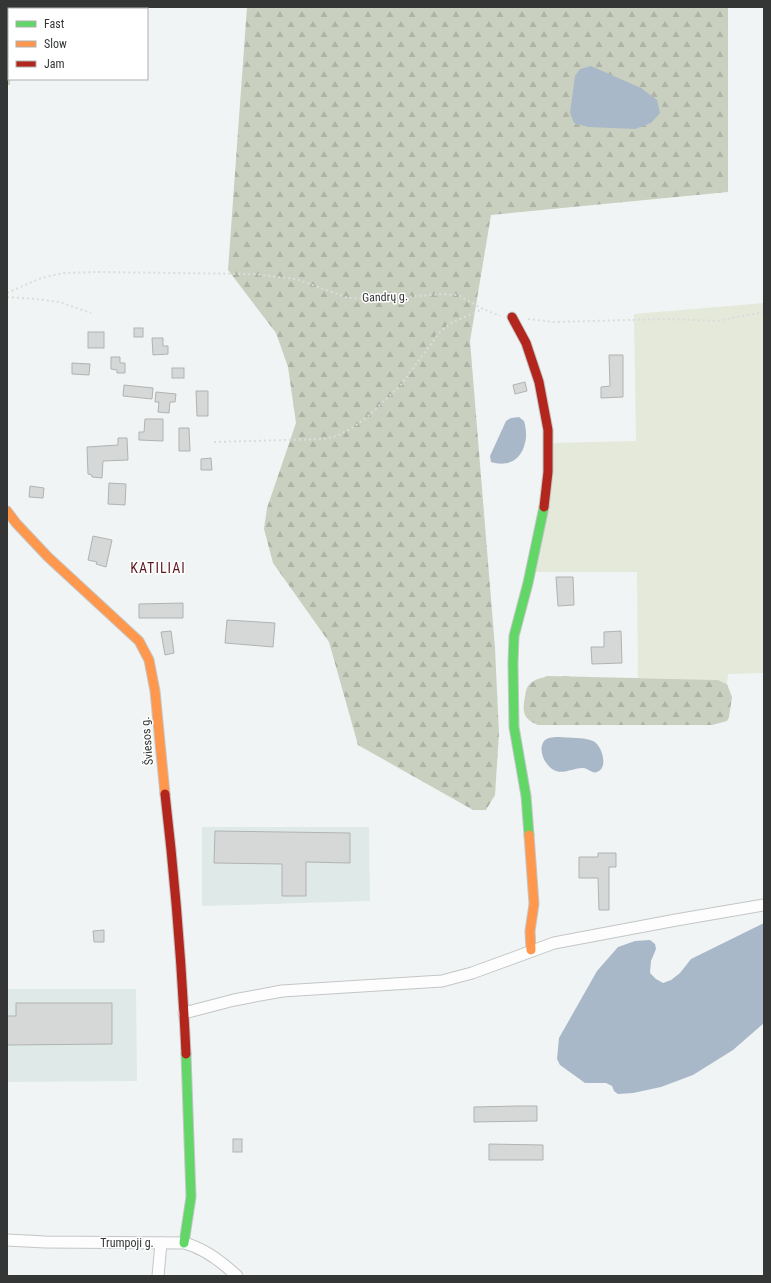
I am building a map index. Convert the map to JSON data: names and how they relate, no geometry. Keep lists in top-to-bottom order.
{
  "streets": {
    "street": ["Šviesos g.", "Trumpoji g."],
    "path": ["Gandrų g."]
  },
  "crossings": [
    ["Šviesos g.", "Trumpoji g."]
  ],
  "districts": ["KATILIAI"],
  "legend": ["Fast", "Slow", "Jam"]
}
